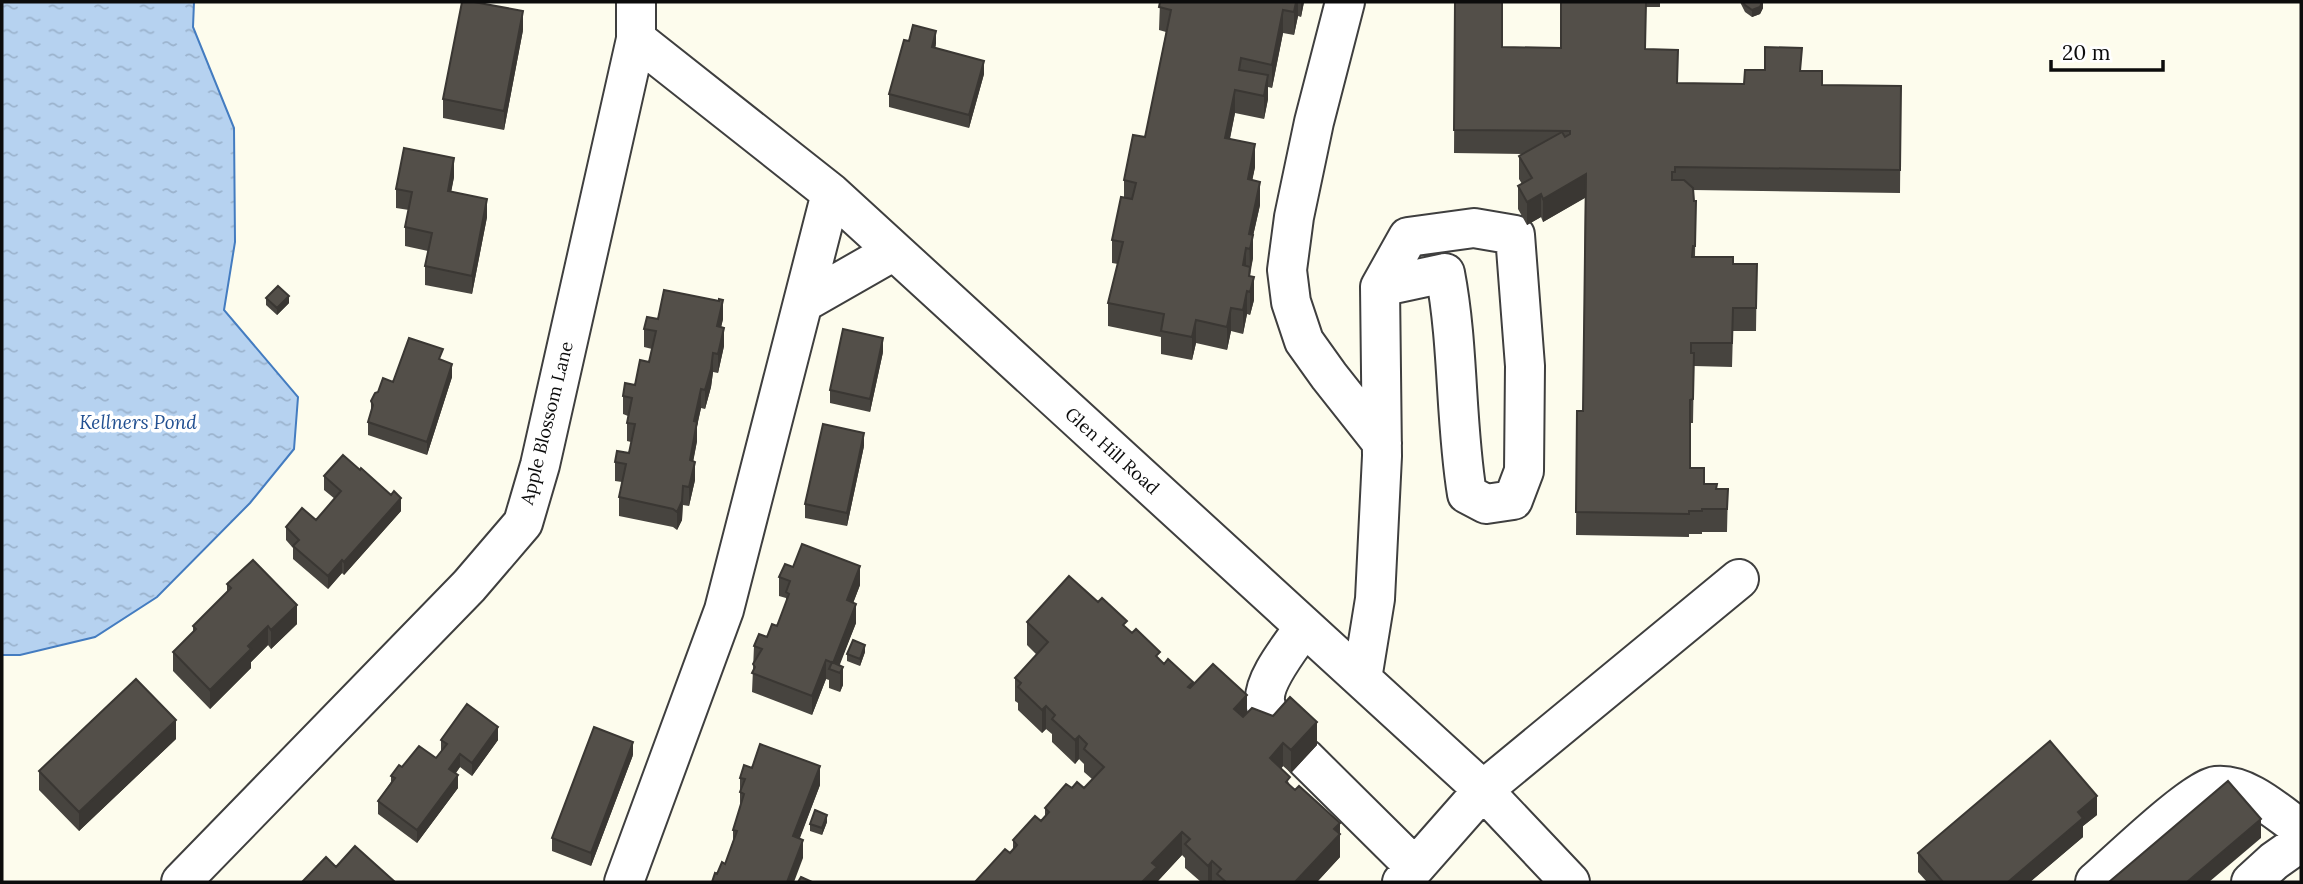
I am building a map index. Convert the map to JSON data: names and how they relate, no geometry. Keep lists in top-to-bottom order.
{
  "streets": {
    "street": ["Apple Blossom Lane", "Glen Hill Road"]
  },
  "crossings": [
    ["Apple Blossom Lane", "Glen Hill Road"]
  ],
  "water": ["Kellners Pond"],
  "scale_bar": "20 m"
}
